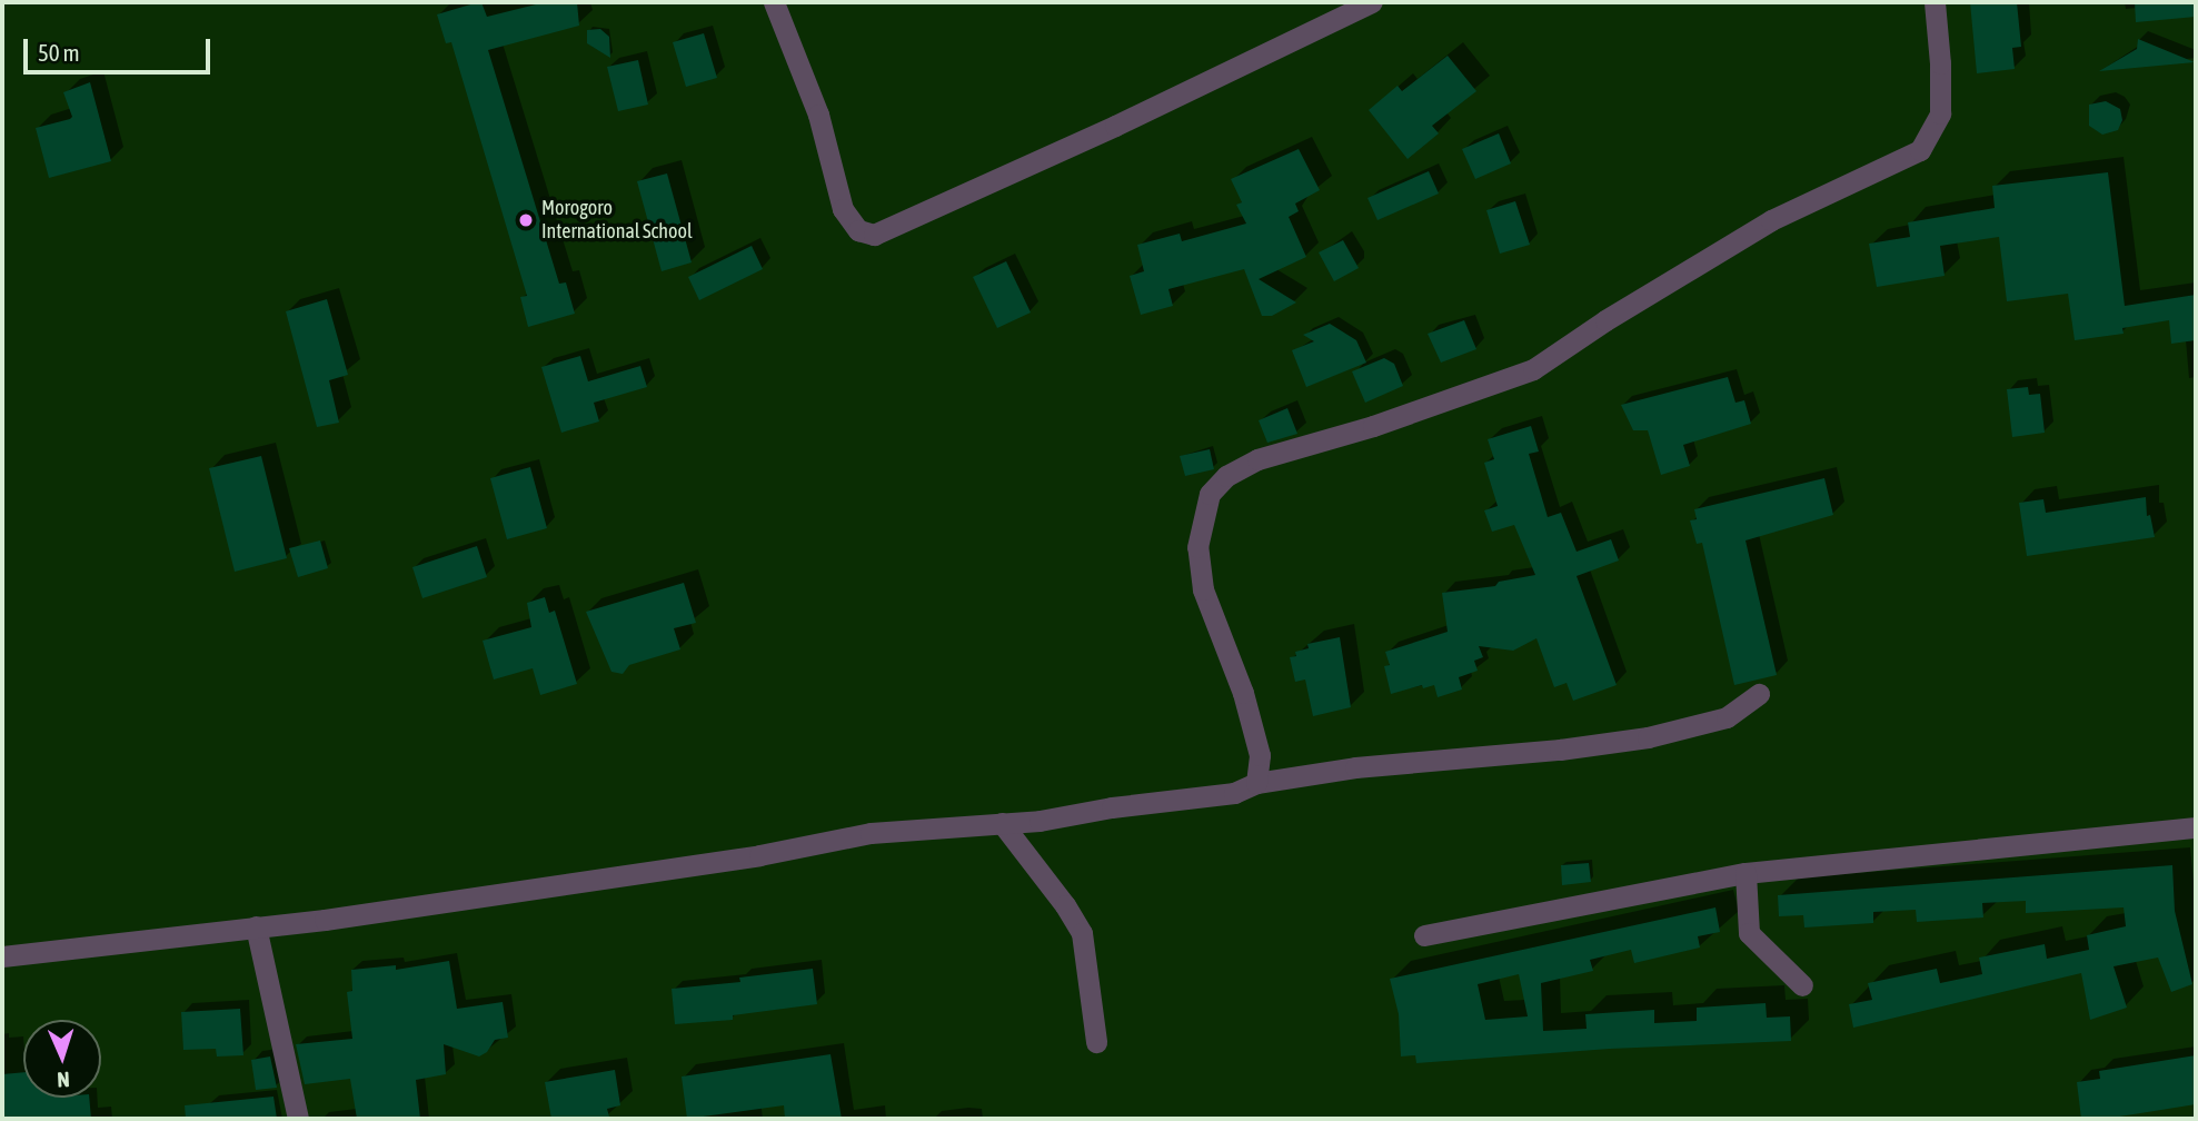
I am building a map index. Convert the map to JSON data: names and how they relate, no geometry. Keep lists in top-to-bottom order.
{
  "places": ["Morogoro International School"],
  "scale_bar": "50 m",
  "north": "bottom"
}
